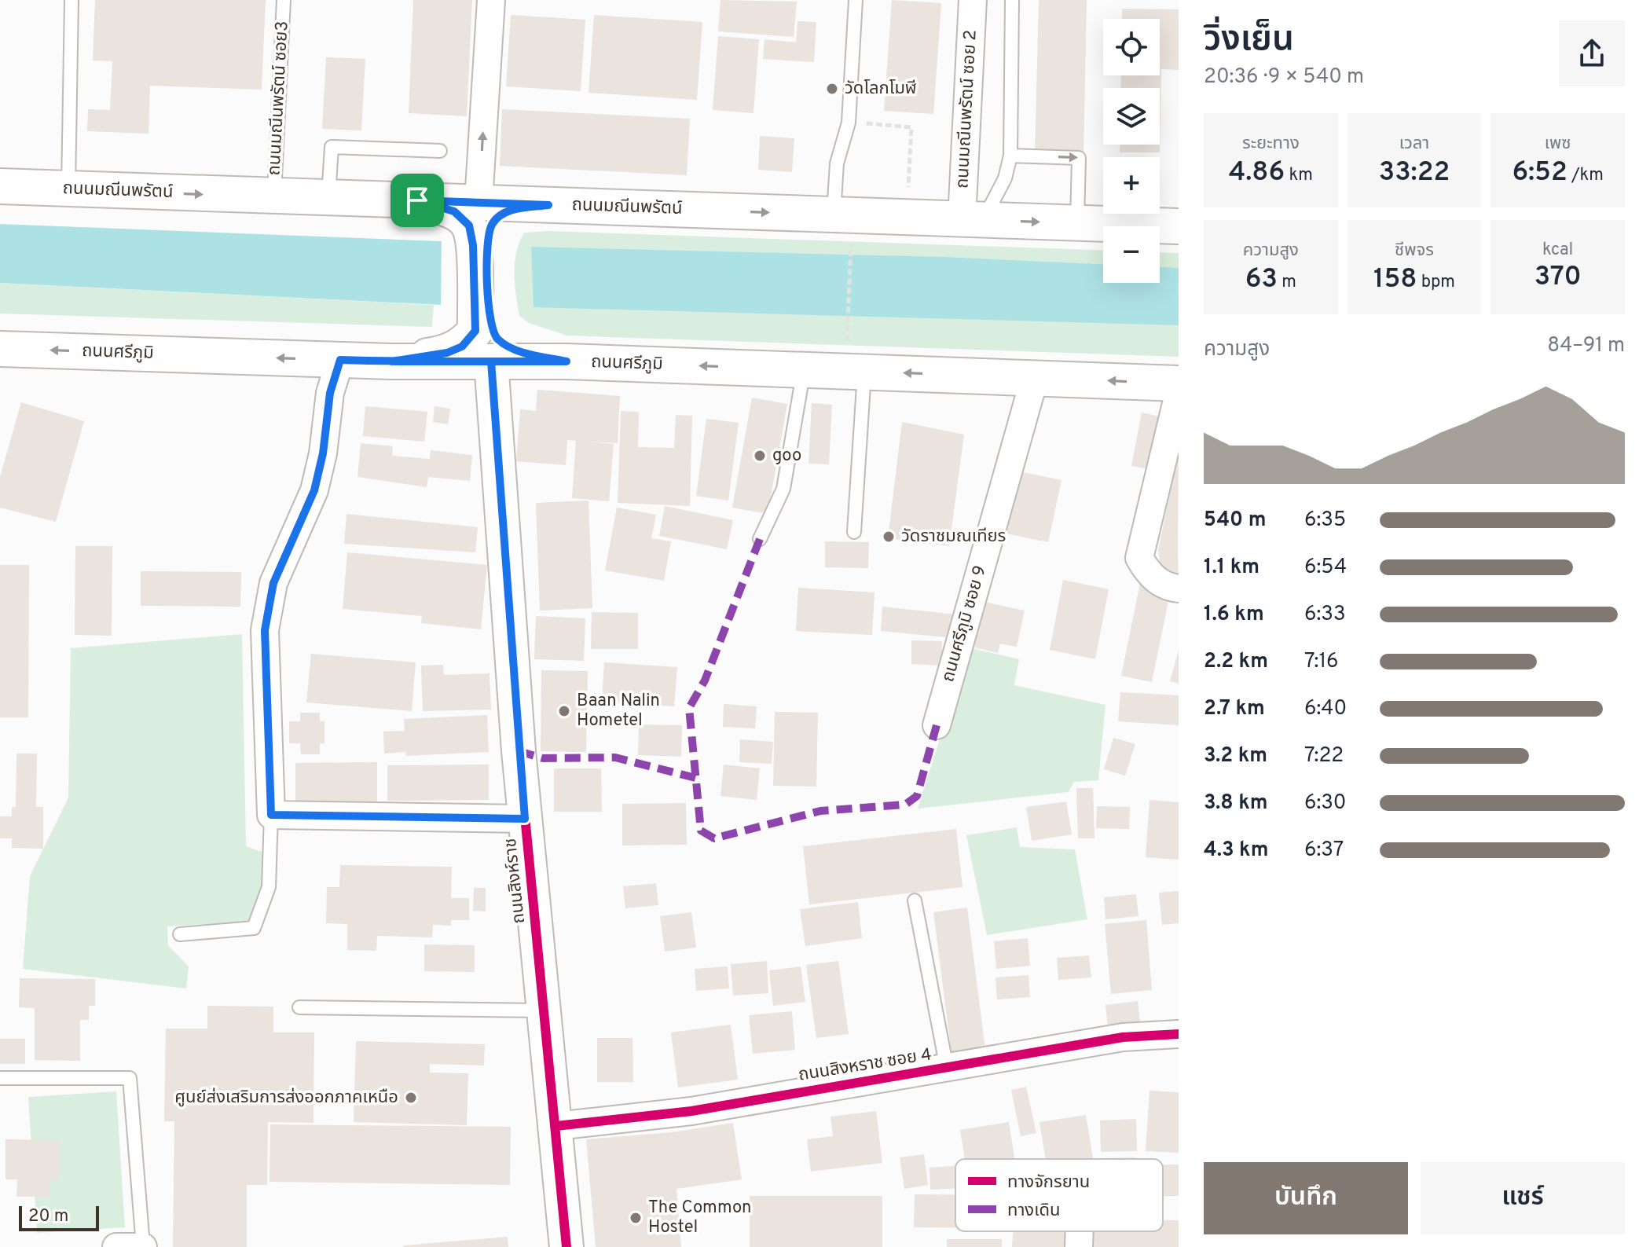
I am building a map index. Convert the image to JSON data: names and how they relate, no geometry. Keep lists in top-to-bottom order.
{
  "streets": {
    "main road": ["ถนนมณีนพรัตน์", "ถนนศรีภูมิ"],
    "street": [
      "ถนนมณีนพรัตน์ ซอย 2",
      "ถนนศรีภูมิ ซอย 9",
      "ถนนสิงห์ราช",
      "ถนนสิงหราช ซอย 4"
    ],
    "lane": ["ถนนมณีนพรัตน์ ซอย3"]
  },
  "crossings": [
    ["ถนนมณีนพรัตน์ ซอย3", "ถนนมณีนพรัตน์"],
    ["ถนนมณีนพรัตน์ ซอย 2", "ถนนมณีนพรัตน์"],
    ["ถนนศรีภูมิ", "ถนนศรีภูมิ ซอย 9"],
    ["ถนนศรีภูมิ", "ถนนสิงห์ราช"],
    ["ถนนสิงห์ราช", "ถนนสิงหราช ซอย 4"]
  ],
  "one_way": ["ถนนมณีนพรัตน์", "ถนนศรีภูมิ"],
  "places": [
    "วัดโลกโมฬี",
    "goo",
    "วัดราชมณเทียร",
    "Baan Nalin Hometel",
    "ศูนย์ส่งเสริมการส่งออกภาคเหนือ",
    "The Common Hostel"
  ],
  "legend": ["ทางจักรยาน", "ทางเดิน"],
  "scale_bar": "20 m",
  "page": {
    "heading": ["วิ่งเย็น", "20:36 · 9 × 540 m"],
    "map_buttons": ["+", "−"],
    "stats": [
      ["ระยะทาง", "4.86 km"],
      ["เวลา", "33:22"],
      ["เพซ", "6:52 /km"],
      ["ความสูง", "63 m"],
      ["ชีพจร", "158 bpm"],
      ["kcal", "370"]
    ],
    "chart": ["ความสูง", "84–91 m"],
    "list": [
      {
        "name": "540 m",
        "note": "6:35"
      },
      {
        "name": "1.1 km",
        "note": "6:54"
      },
      {
        "name": "1.6 km",
        "note": "6:33"
      },
      {
        "name": "2.2 km",
        "note": "7:16"
      },
      {
        "name": "2.7 km",
        "note": "6:40"
      },
      {
        "name": "3.2 km",
        "note": "7:22"
      },
      {
        "name": "3.8 km",
        "note": "6:30"
      },
      {
        "name": "4.3 km",
        "note": "6:37"
      }
    ],
    "buttons": ["บันทึก", "แชร์"],
    "scale": "20 m"
  }
}
